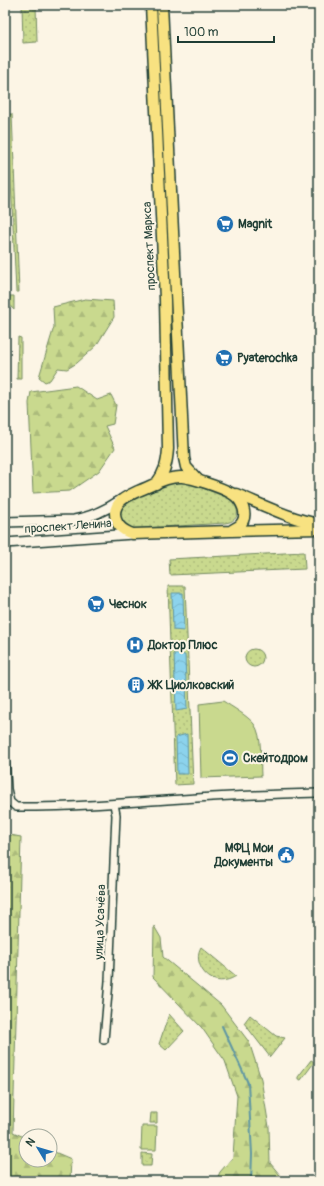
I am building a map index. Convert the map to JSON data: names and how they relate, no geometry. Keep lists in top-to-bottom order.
{
  "streets": {
    "main road": ["проспект Маркса", "проспект Ленина"],
    "street": ["улица Усачёва"]
  },
  "places": {
    "supermarket": ["Magnit", "Pyaterochka", "Чеснок"],
    "hospital": ["Доктор Плюс"],
    "building": ["ЖК Циолковский"],
    "sports": ["Скейтодром"],
    "public building": ["МФЦ Мои Документы"]
  },
  "scale_bar": "100 m",
  "north": "top left"
}
